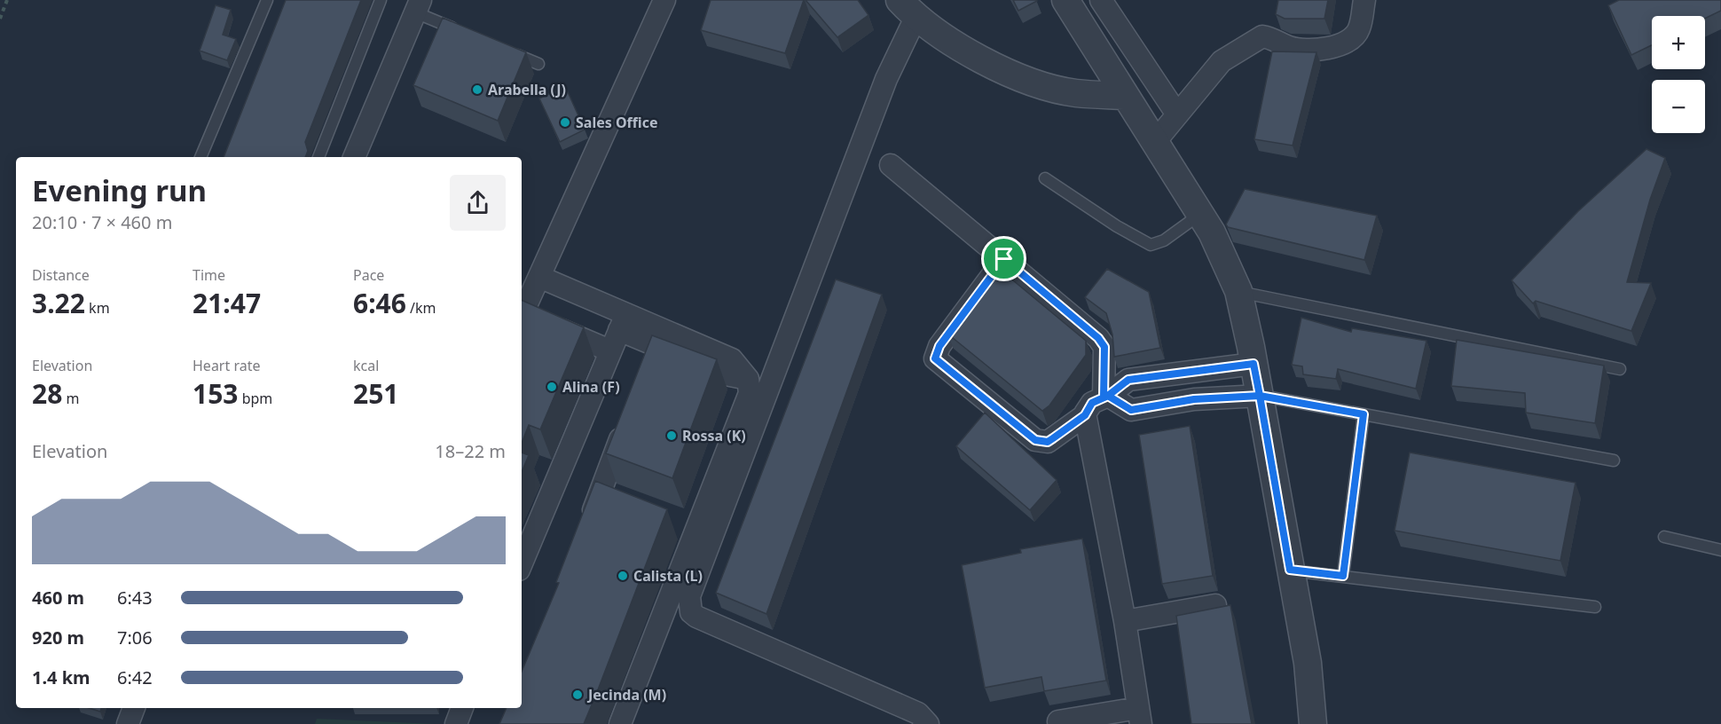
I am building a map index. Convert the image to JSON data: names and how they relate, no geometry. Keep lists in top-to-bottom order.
{
  "places": [
    "Arabella (J)",
    "Sales Office",
    "Alina (F)",
    "Rossa (K)",
    "Calista (L)",
    "Jecinda (M)"
  ],
  "page": {
    "map_buttons": ["+", "−"],
    "heading": ["Evening run", "20:10 · 7 × 460 m"],
    "stats": [
      ["Distance", "3.22 km"],
      ["Time", "21:47"],
      ["Pace", "6:46 /km"],
      ["Elevation", "28 m"],
      ["Heart rate", "153 bpm"],
      ["kcal", "251"]
    ],
    "chart": ["Elevation", "18–22 m"],
    "list": [
      {
        "name": "460 m",
        "note": "6:43"
      },
      {
        "name": "920 m",
        "note": "7:06"
      },
      {
        "name": "1.4 km",
        "note": "6:42"
      }
    ]
  }
}
